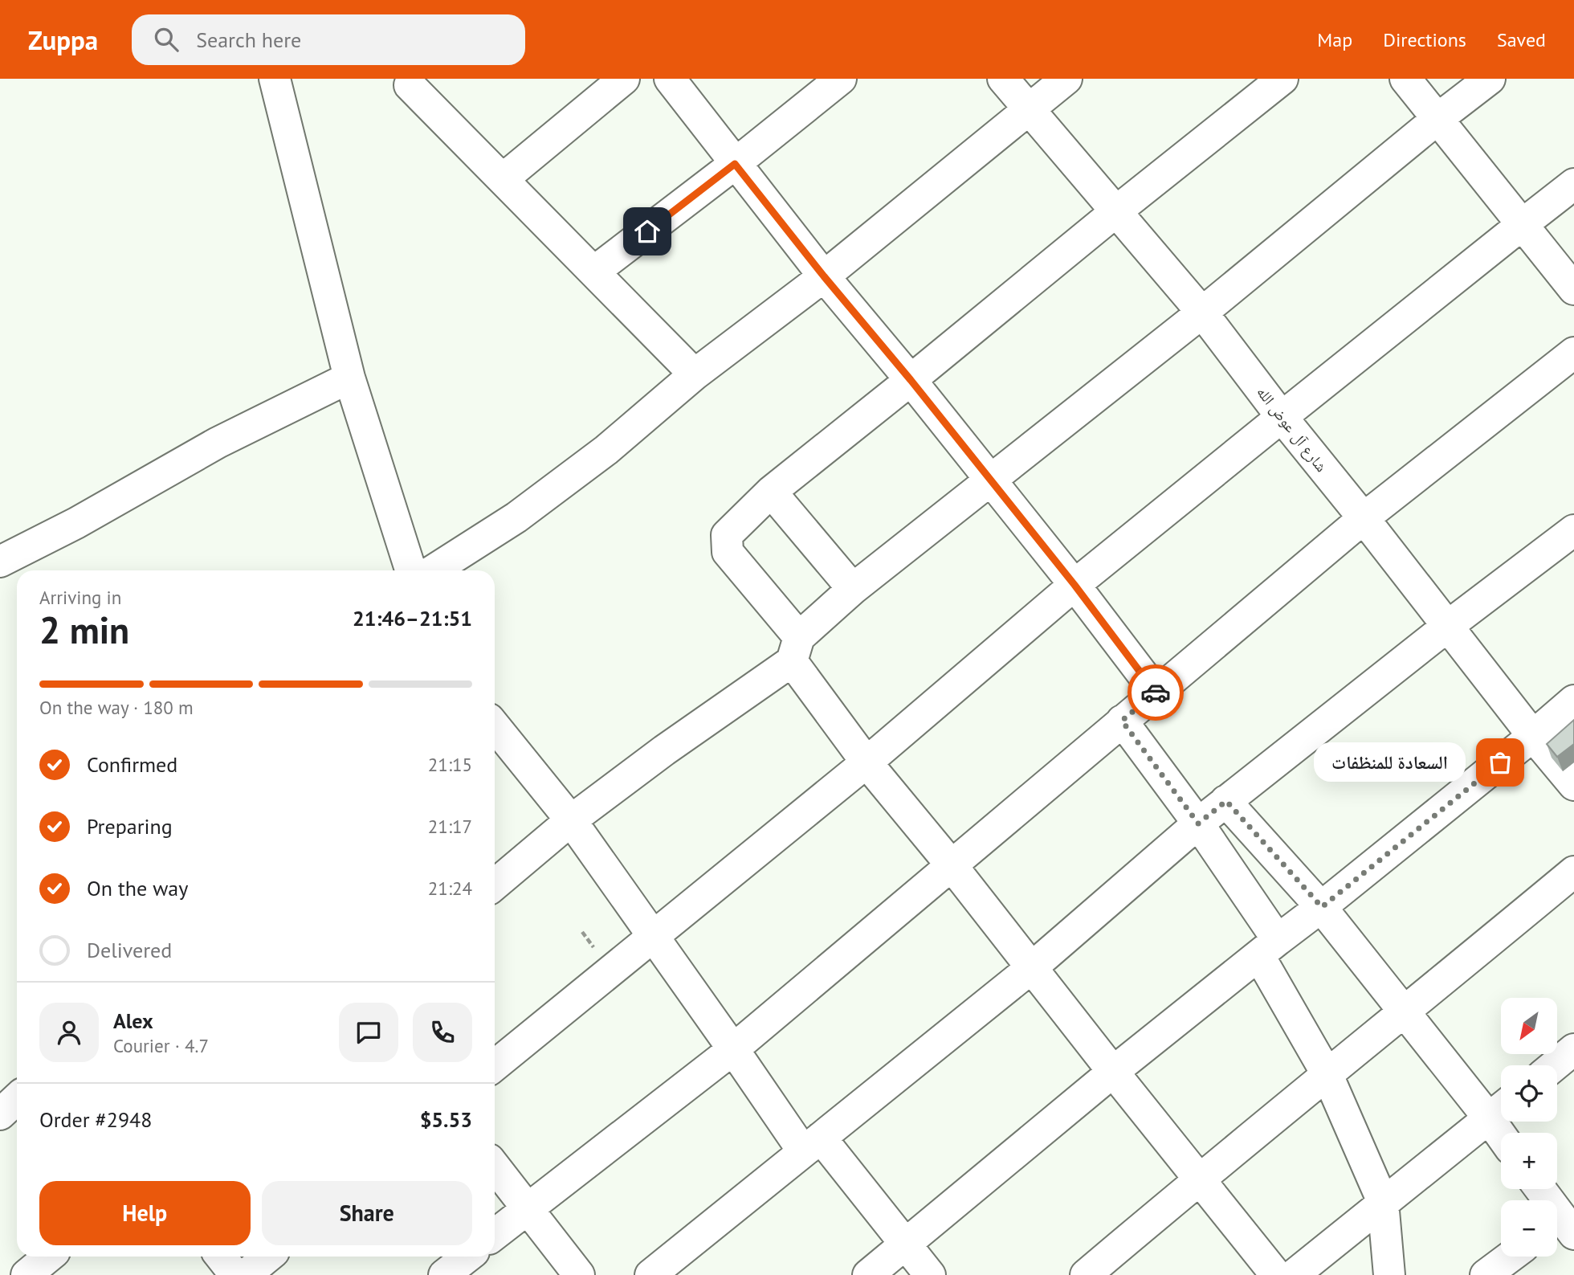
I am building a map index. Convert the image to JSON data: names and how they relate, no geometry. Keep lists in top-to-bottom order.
{
  "streets": {
    "street": ["شارع آل عوض الله"]
  },
  "places": ["السعادة للمنظفات"],
  "north": "bottom left",
  "page": {
    "header": "Zuppa",
    "search": "Search here",
    "nav": ["Map", "Directions", "Saved"],
    "heading": ["2 min", "Arriving in", "21:46–21:51"],
    "panel": [
      "Alex",
      "Courier · 4.7",
      "Order #2948",
      "$5.53"
    ],
    "bar": "On the way · 180 m",
    "list": [
      ["Confirmed", "21:15"],
      ["Preparing", "21:17"],
      ["On the way", "21:24"],
      "Delivered"
    ],
    "bubble": "السعادة للمنظفات",
    "map_buttons": ["+", "−"],
    "buttons": ["Help", "Share"]
  }
}
